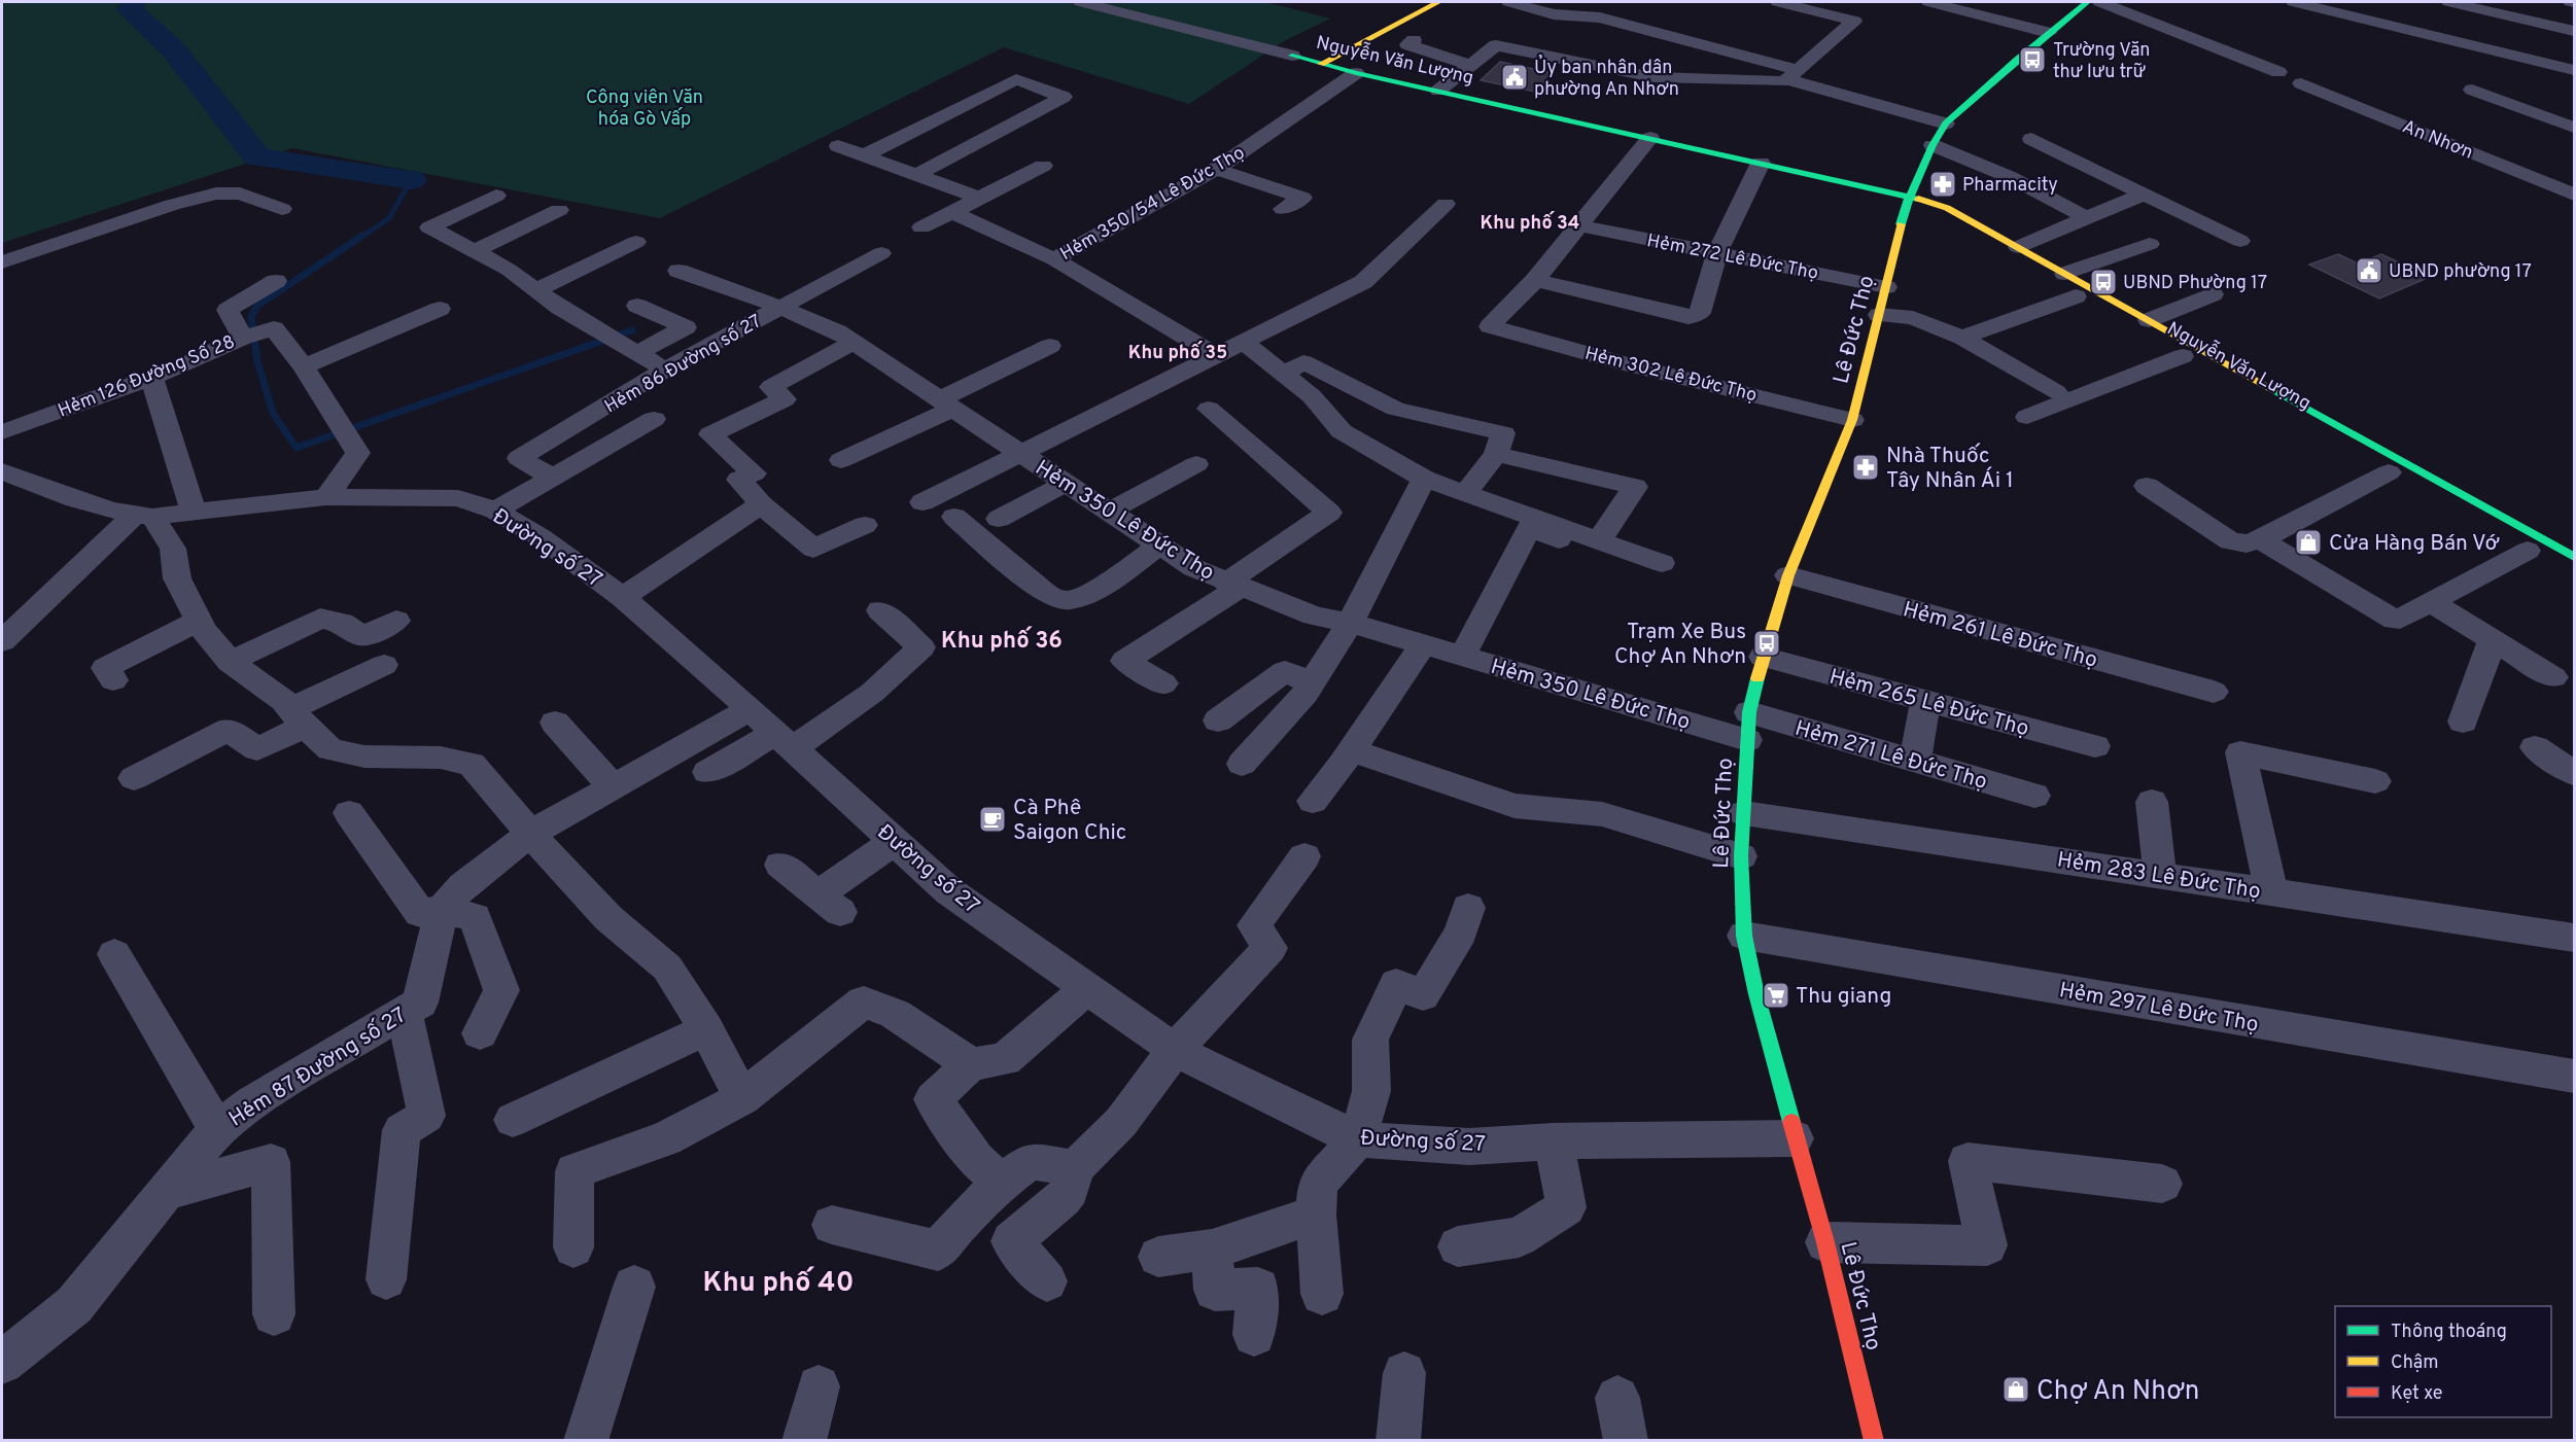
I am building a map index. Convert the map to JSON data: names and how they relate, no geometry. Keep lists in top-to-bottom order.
{
  "streets": {
    "street": [
      "Nguyễn Văn Lượng",
      "An Nhơn",
      "Hẻm 350/54 Lê Đức Thọ",
      "Hẻm 272 Lê Đức Thọ",
      "Lê Đức Thọ",
      "Hẻm 86 Đường số 27",
      "Hẻm 302 Lê Đức Thọ",
      "Hẻm 126 Đường Số 28",
      "Hẻm 350 Lê Đức Thọ",
      "Đường số 27",
      "Hẻm 261 Lê Đức Thọ",
      "Hẻm 265 Lê Đức Thọ",
      "Hẻm 271 Lê Đức Thọ",
      "Hẻm 283 Lê Đức Thọ",
      "Hẻm 297 Lê Đức Thọ",
      "Hẻm 87 Đường số 27"
    ]
  },
  "crossings": [
    ["Nguyễn Văn Lượng", "Hẻm 350/54 Lê Đức Thọ"],
    ["Nguyễn Văn Lượng", "Lê Đức Thọ"],
    ["Hẻm 272 Lê Đức Thọ", "Lê Đức Thọ"],
    ["Lê Đức Thọ", "Hẻm 302 Lê Đức Thọ"],
    ["Lê Đức Thọ", "Hẻm 350 Lê Đức Thọ"],
    ["Lê Đức Thọ", "Đường số 27"],
    ["Lê Đức Thọ", "Hẻm 261 Lê Đức Thọ"],
    ["Lê Đức Thọ", "Hẻm 265 Lê Đức Thọ"],
    ["Lê Đức Thọ", "Hẻm 271 Lê Đức Thọ"],
    ["Lê Đức Thọ", "Hẻm 283 Lê Đức Thọ"],
    ["Lê Đức Thọ", "Hẻm 297 Lê Đức Thọ"],
    ["Hẻm 86 Đường số 27", "Hẻm 350 Lê Đức Thọ"],
    ["Hẻm 350 Lê Đức Thọ", "Hẻm 271 Lê Đức Thọ"],
    ["Đường số 27", "Hẻm 87 Đường số 27"]
  ],
  "districts": [
    "Khu phố 34",
    "Khu phố 35",
    "Khu phố 36",
    "Khu phố 40"
  ],
  "parks": ["Công viên Văn hóa Gò Vấp"],
  "places": {
    "bus stop": ["Trường Văn thư lưu trữ", "UBND Phường 17", "Trạm Xe Bus Chợ An Nhơn"],
    "public building": ["Ủy ban nhân dân phường An Nhơn", "UBND phường 17"],
    "pharmacy": ["Pharmacity", "Nhà Thuốc Tây Nhân Ái 1"],
    "shop": ["Cửa Hàng Bán Vớ", "Chợ An Nhơn"],
    "cafe": ["Cà Phê Saigon Chic"],
    "supermarket": ["Thu giang"]
  },
  "legend": ["Thông thoáng", "Chậm", "Kẹt xe"]
}
